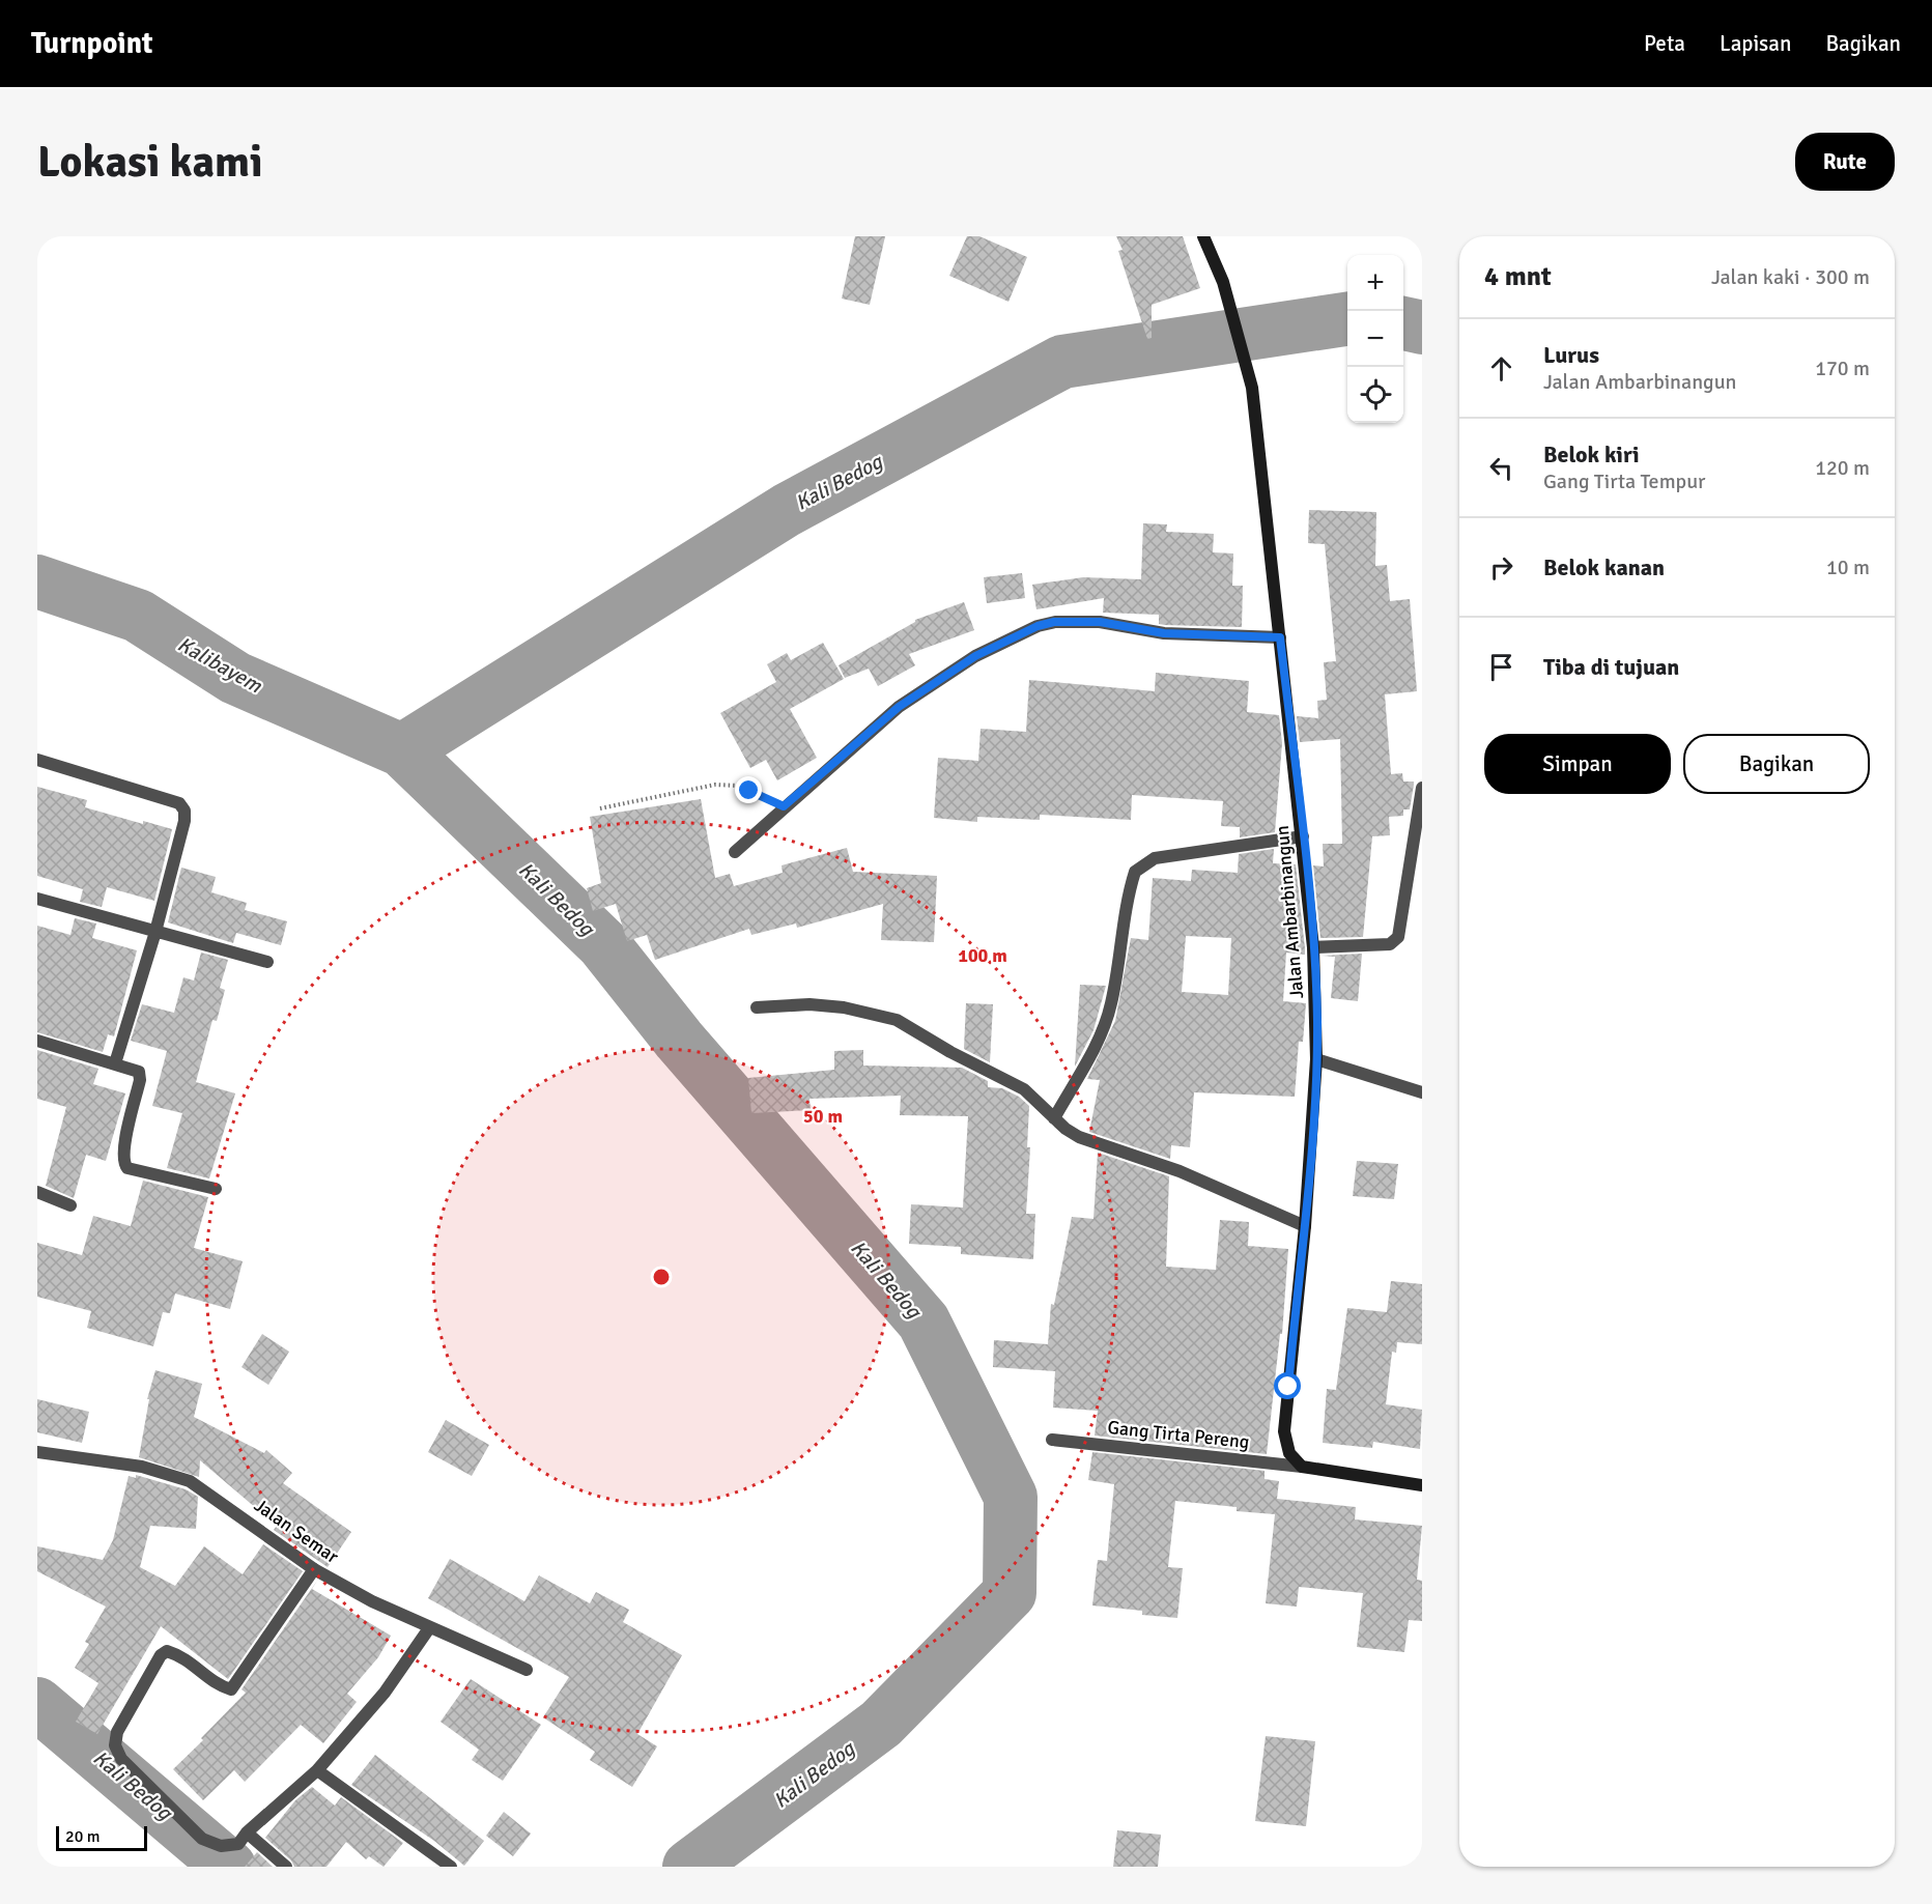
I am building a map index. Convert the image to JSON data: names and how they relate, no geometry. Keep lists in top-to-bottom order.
{
  "streets": {
    "main road": ["Jalan Ambarbinangun"],
    "street": ["Gang Tirta Pereng", "Jalan Semar"]
  },
  "crossings": [
    ["Jalan Ambarbinangun", "Gang Tirta Pereng"]
  ],
  "water": ["Kali Bedog", "Kalibayem"],
  "scale_bar": "20 m",
  "page": {
    "header": "Turnpoint",
    "nav": ["Peta", "Lapisan", "Bagikan"],
    "buttons": [
      "Rute",
      ["Simpan", "Bagikan"]
    ],
    "title": "Lokasi kami",
    "heading": ["4 mnt", "Jalan kaki · 300 m"],
    "map_buttons": ["+", "−"],
    "list": [
      ["Lurus", "Jalan Ambarbinangun", "170 m"],
      ["Belok kiri", "Gang Tirta Tempur", "120 m"],
      ["Belok kanan", "10 m"],
      "Tiba di tujuan"
    ],
    "scale": "20 m"
  },
  "rings": ["100 m", "50 m"]
}
